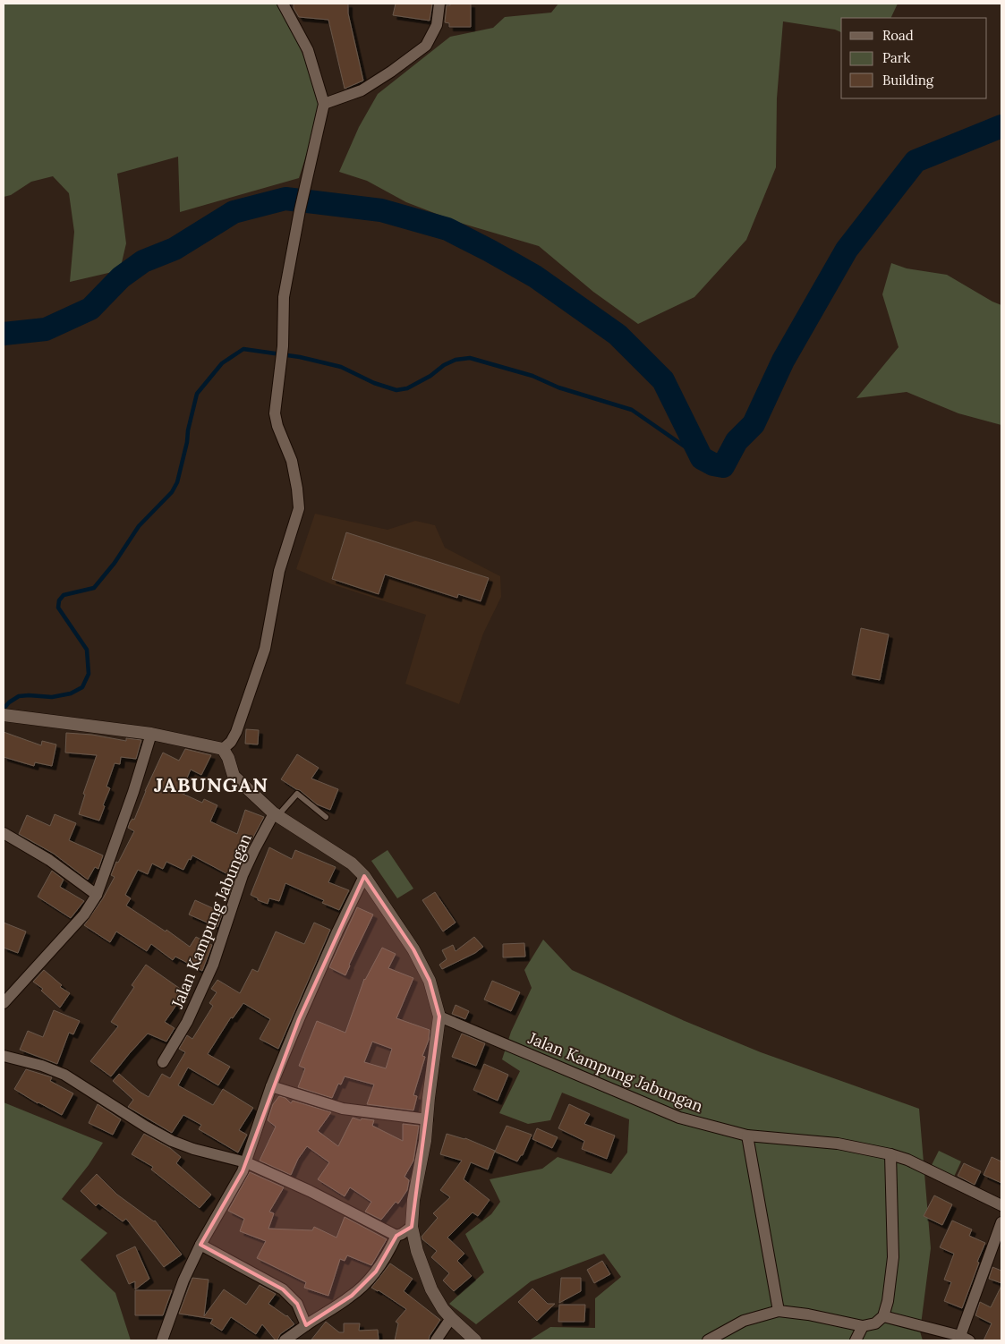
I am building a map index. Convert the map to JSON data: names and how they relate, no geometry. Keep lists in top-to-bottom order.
{
  "streets": {
    "street": ["Jalan Kampung Jabungan"]
  },
  "districts": ["JABUNGAN"],
  "legend": ["Road", "Park", "Building"]
}
